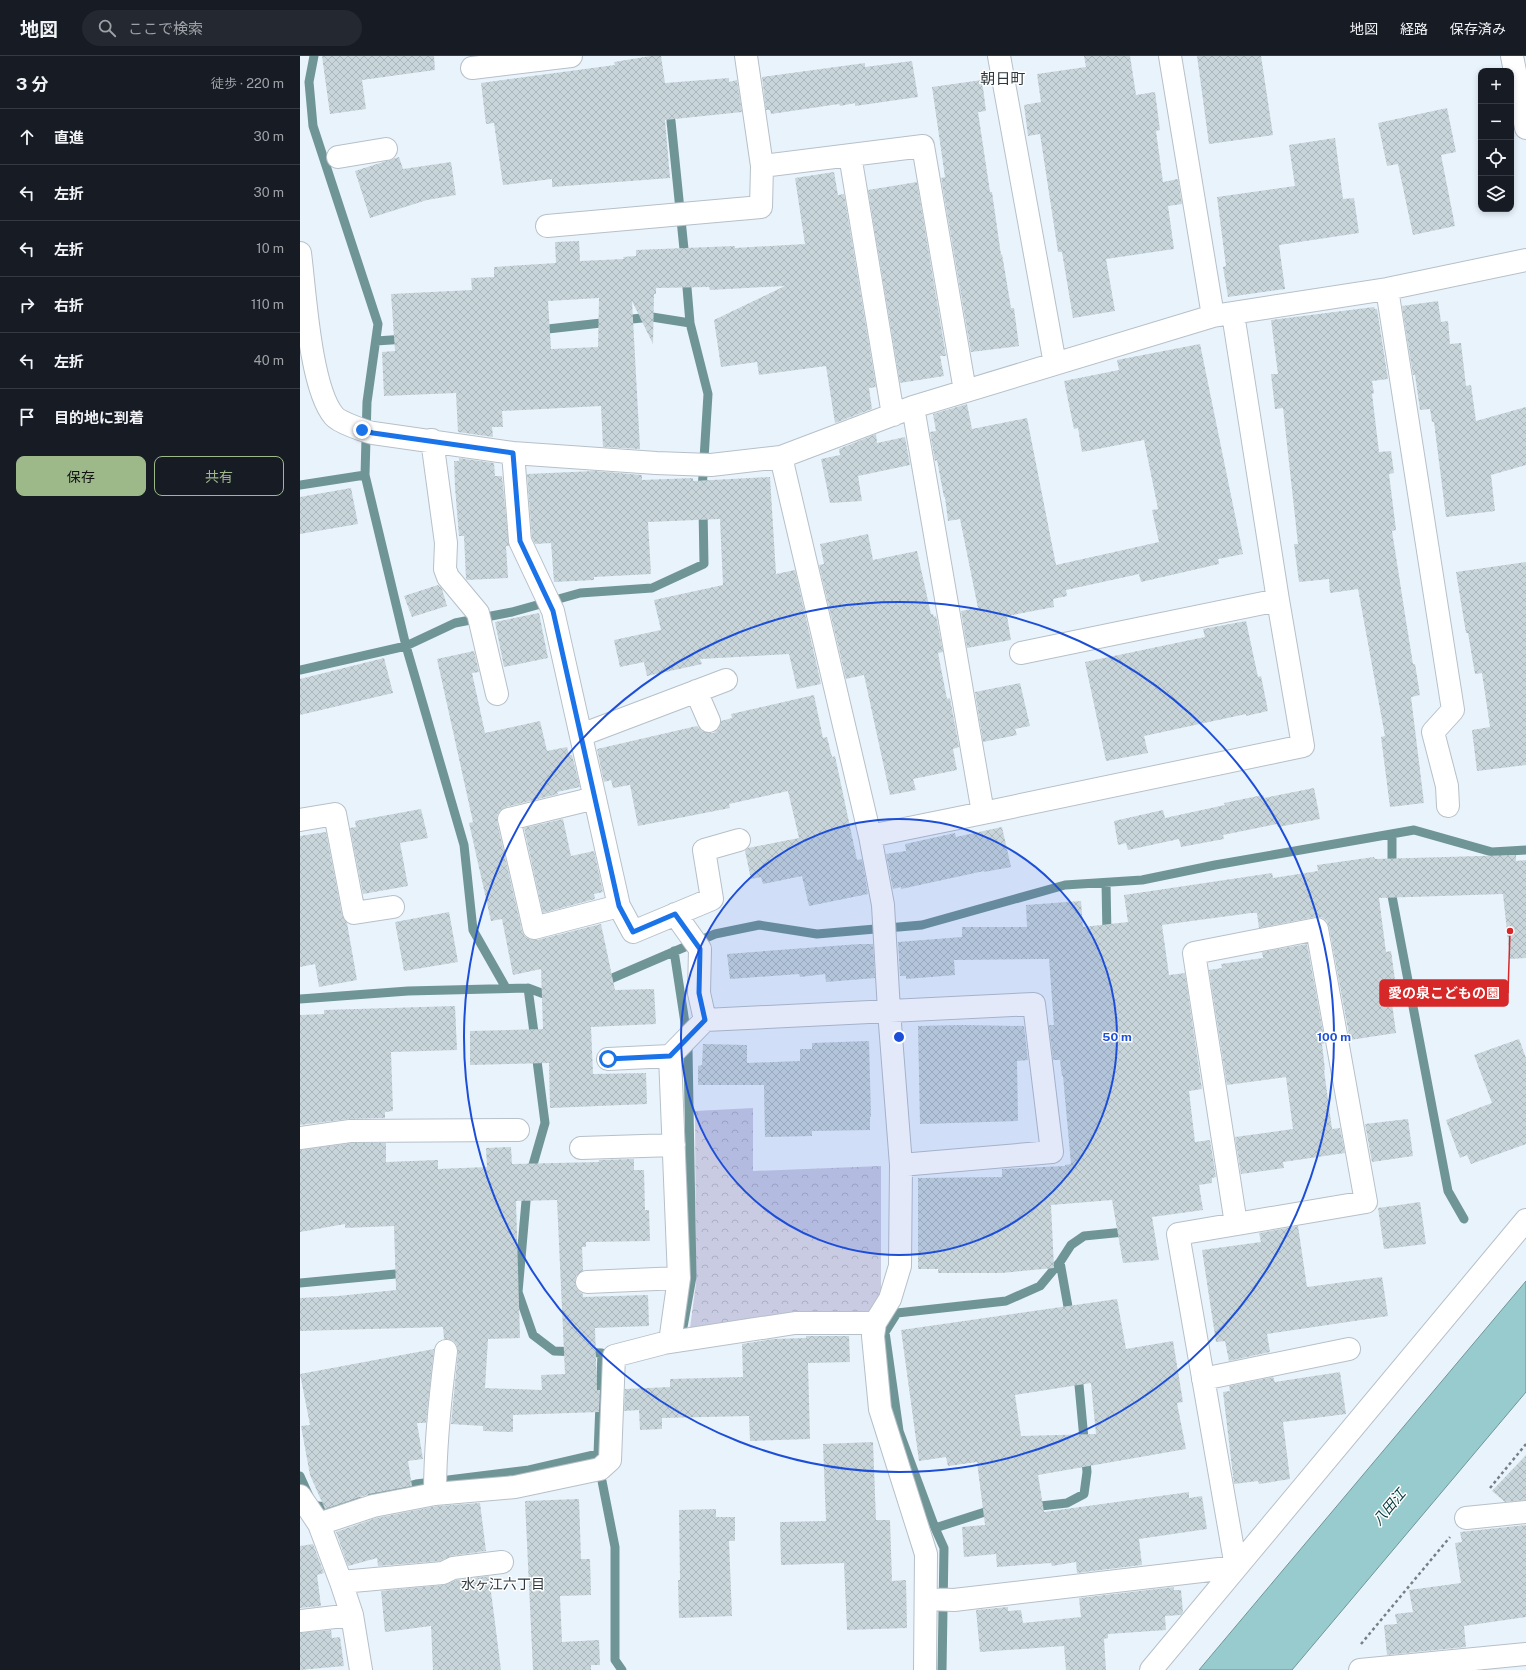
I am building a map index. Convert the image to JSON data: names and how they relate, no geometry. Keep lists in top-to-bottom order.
{
  "districts": ["朝日町", "水ヶ江六丁目"],
  "water": ["八田江"],
  "places": ["愛の泉こどもの園"],
  "page": {
    "header": "地図",
    "search": "ここで検索",
    "nav": ["地図", "経路", "保存済み"],
    "heading": ["3 分", "徒歩 · 220 m"],
    "map_buttons": ["+", "−"],
    "list": [
      ["直進", "30 m"],
      ["左折", "30 m"],
      ["左折", "10 m"],
      ["右折", "110 m"],
      ["左折", "40 m"],
      "目的地に到着"
    ],
    "buttons": ["保存", "共有"]
  },
  "rings": ["50 m", "100 m"]
}
